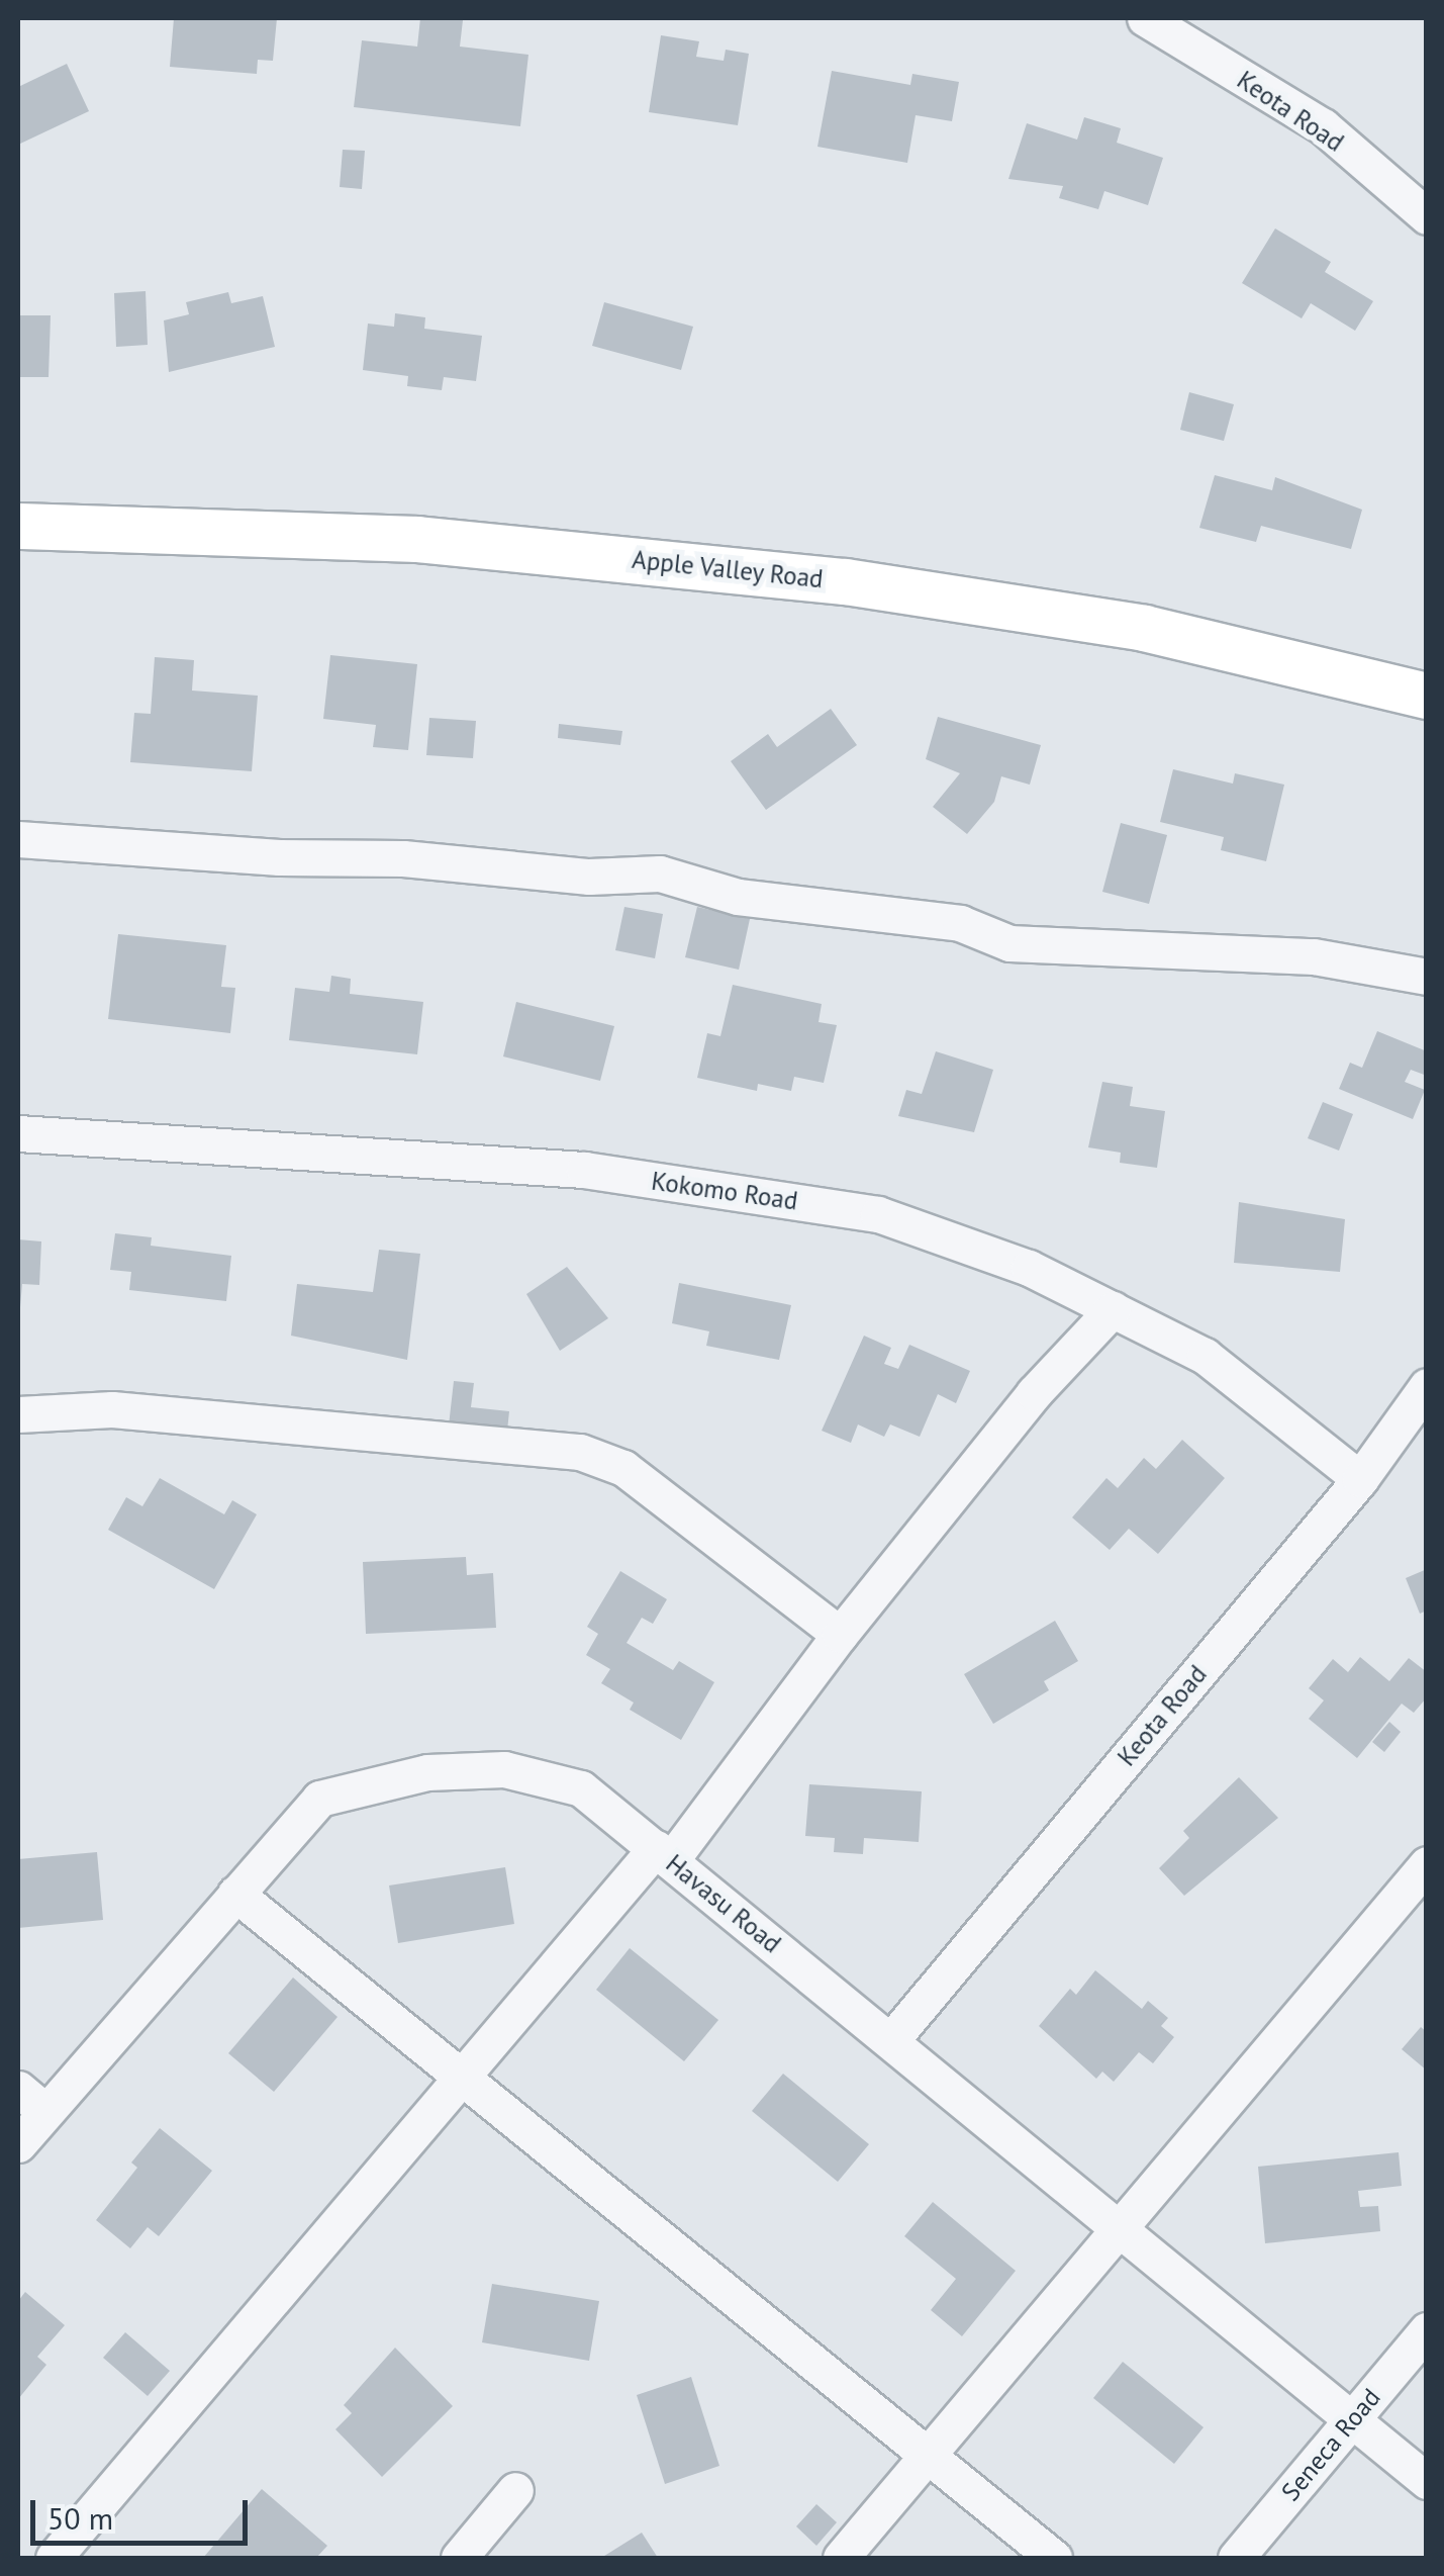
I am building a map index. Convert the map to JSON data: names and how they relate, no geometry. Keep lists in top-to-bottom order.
{
  "streets": {
    "main road": ["Apple Valley Road"],
    "street": [
      "Keota Road",
      "Kokomo Road",
      "Havasu Road",
      "Seneca Road"
    ]
  },
  "crossings": [
    ["Keota Road", "Kokomo Road"],
    ["Keota Road", "Havasu Road"],
    ["Havasu Road", "Seneca Road"]
  ],
  "scale_bar": "50 m"
}
